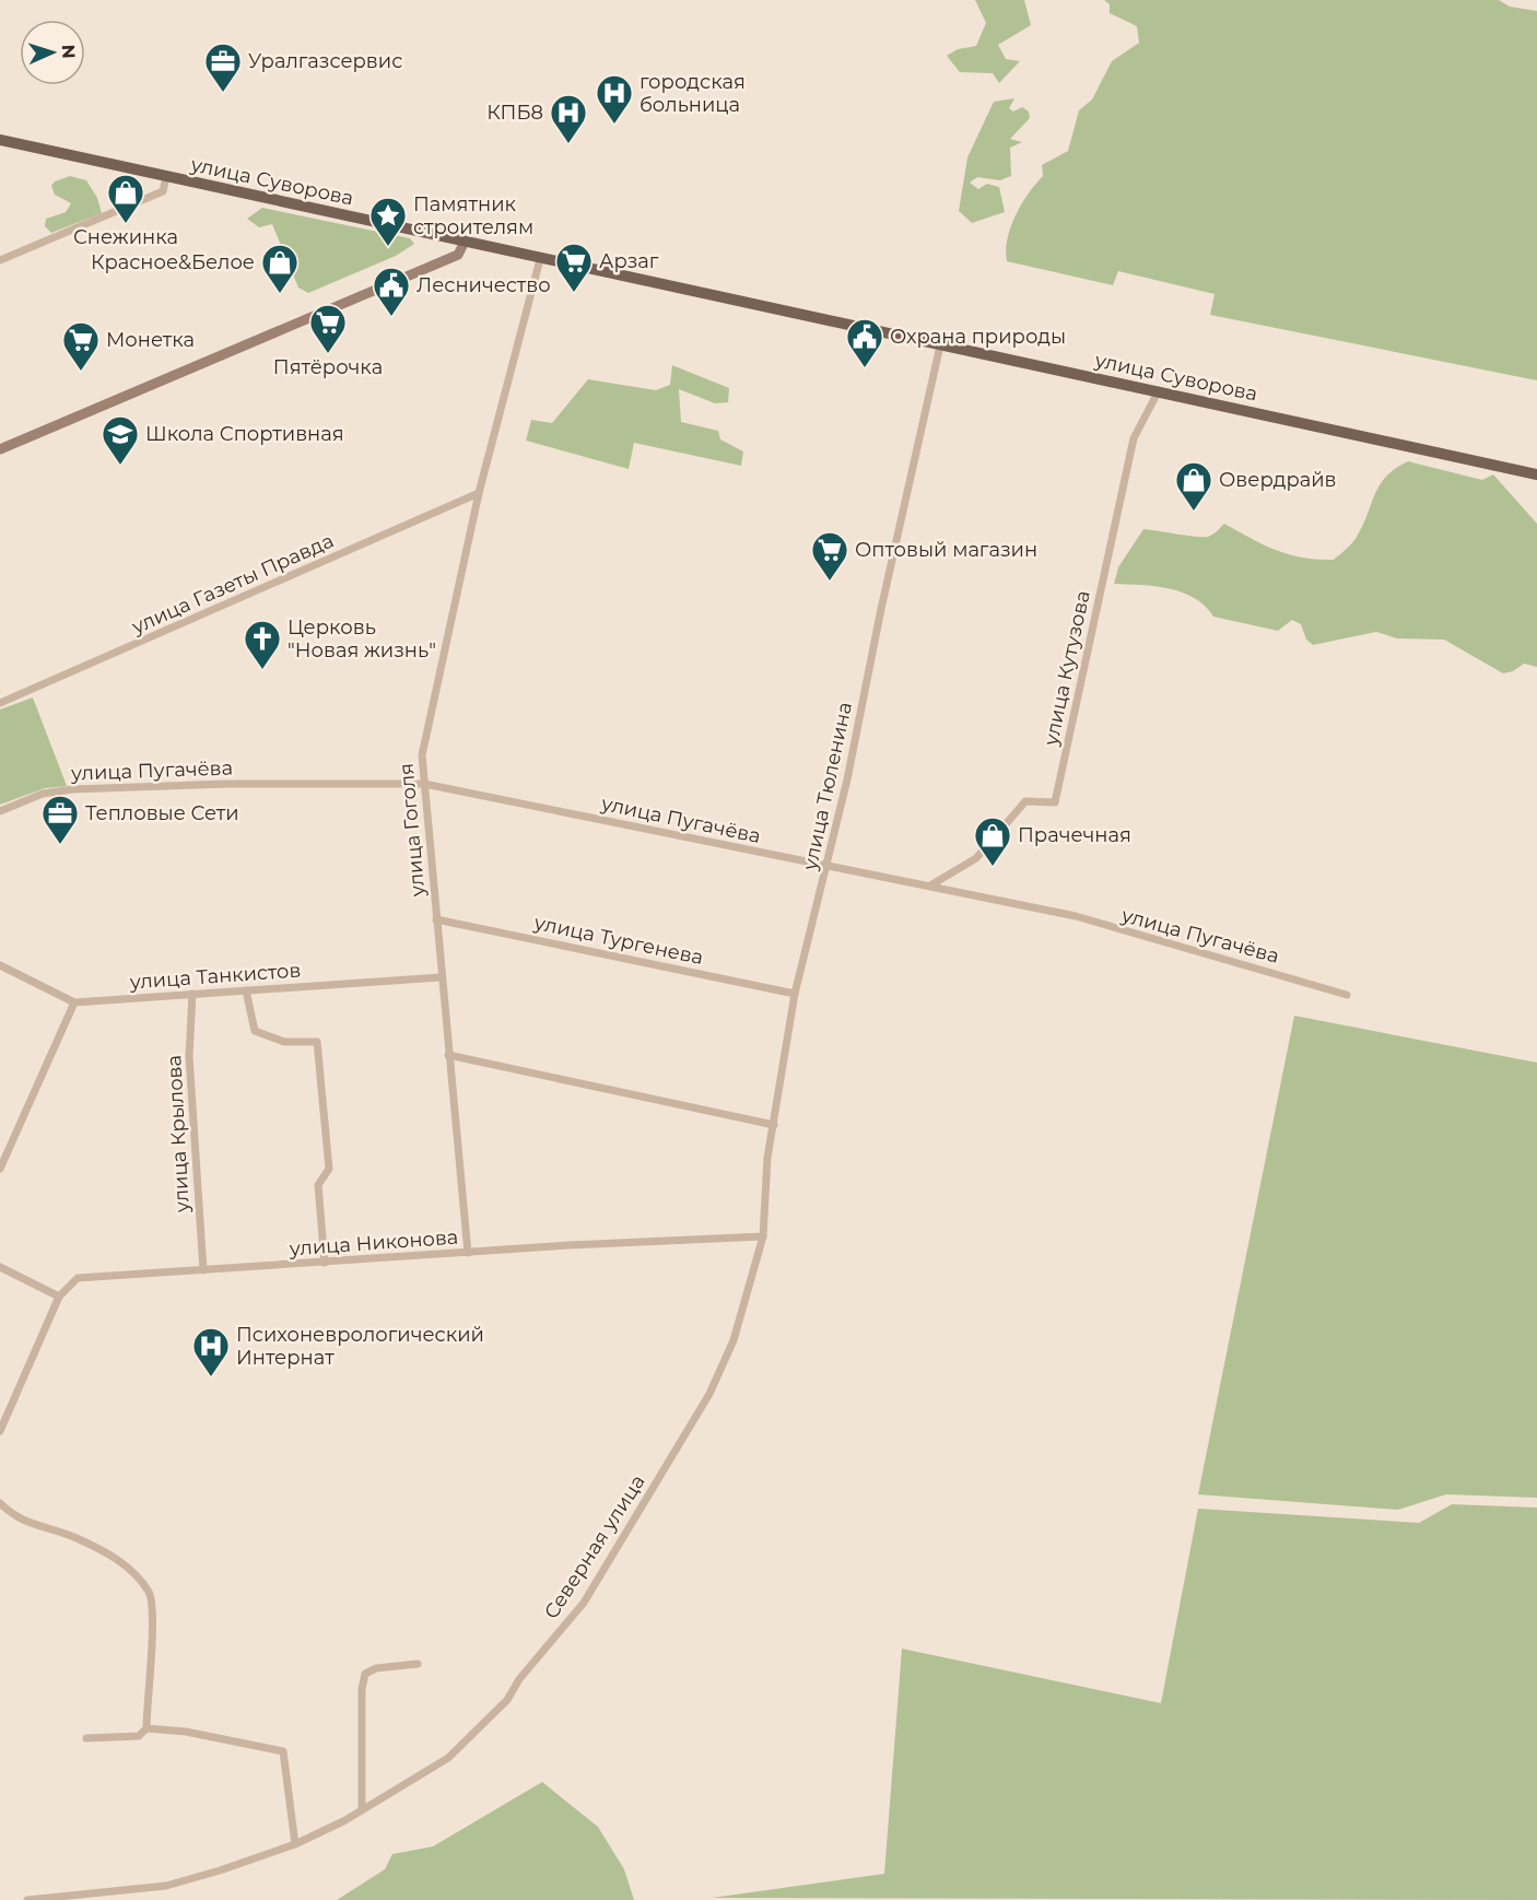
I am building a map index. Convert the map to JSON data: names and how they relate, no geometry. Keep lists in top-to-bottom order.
{
  "streets": {
    "main road": ["улица Суворова"],
    "street": [
      "улица Газеты Правда",
      "улица Кутузова",
      "улица Пугачёва",
      "улица Тюленина",
      "улица Гоголя",
      "улица Тургенева",
      "улица Танкистов",
      "улица Крылова",
      "улица Никонова",
      "Северная улица"
    ]
  },
  "crossings": [
    ["улица Суворова", "улица Кутузова"],
    ["улица Суворова", "улица Тюленина"],
    ["улица Суворова", "улица Гоголя"],
    ["улица Газеты Правда", "улица Гоголя"],
    ["улица Кутузова", "улица Пугачёва"],
    ["улица Пугачёва", "улица Тюленина"],
    ["улица Пугачёва", "улица Гоголя"],
    ["улица Тюленина", "улица Тургенева"],
    ["улица Тюленина", "улица Никонова"],
    ["улица Тюленина", "Северная улица"],
    ["улица Гоголя", "улица Тургенева"],
    ["улица Гоголя", "улица Танкистов"],
    ["улица Гоголя", "улица Никонова"],
    ["улица Танкистов", "улица Крылова"],
    ["улица Крылова", "улица Никонова"],
    ["улица Никонова", "Северная улица"]
  ],
  "places": {
    "office": ["Уралгазсервис", "Тепловые Сети"],
    "hospital": ["городская больница", "КПБ8", "Психоневрологический Интернат"],
    "shop": [
      "Снежинка",
      "Красное&Белое",
      "Овердрайв",
      "Прачечная"
    ],
    "place": ["Памятник строителям"],
    "supermarket": [
      "Арзаг",
      "Пятёрочка",
      "Монетка",
      "Оптовый магазин"
    ],
    "public building": ["Лесничество", "Охрана природы"],
    "school or university": ["Школа Спортивная"],
    "church": ["Церковь \"Новая жизнь\""]
  },
  "north": "right"
}
